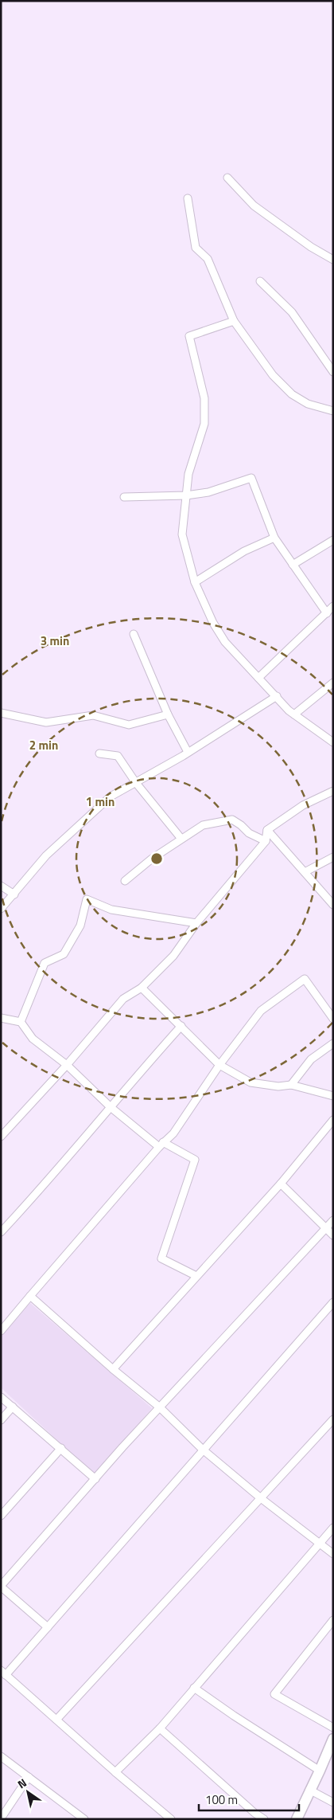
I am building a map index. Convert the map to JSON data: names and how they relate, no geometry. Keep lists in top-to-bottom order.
{
  "scale_bar": "100 m",
  "north": "top left",
  "rings": ["3 min", "2 min", "1 min"]
}
